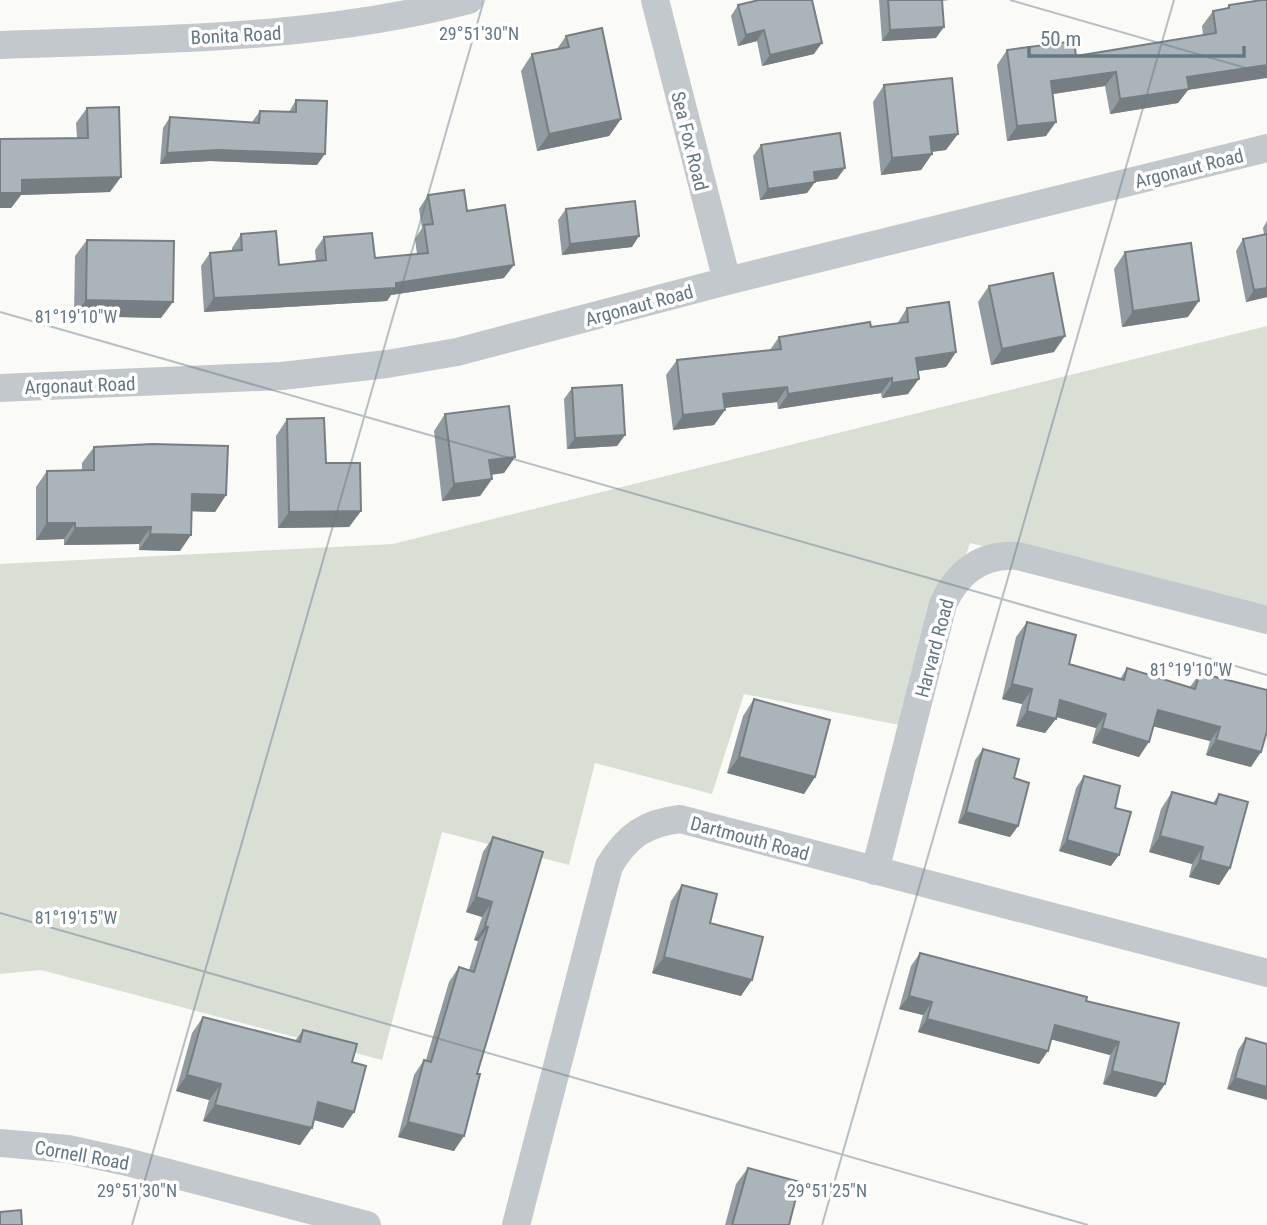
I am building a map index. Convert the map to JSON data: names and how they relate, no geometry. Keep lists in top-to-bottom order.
{
  "streets": {
    "street": [
      "Bonita Road",
      "Sea Fox Road",
      "Argonaut Road",
      "Harvard Road",
      "Dartmouth Road",
      "Cornell Road"
    ]
  },
  "crossings": [
    ["Sea Fox Road", "Argonaut Road"],
    ["Harvard Road", "Dartmouth Road"]
  ],
  "scale_bar": "50 m",
  "coordinates": [
    "29°51'30\"N",
    "81°19'10\"W",
    "81°19'15\"W",
    "29°51'25\"N"
  ]
}
